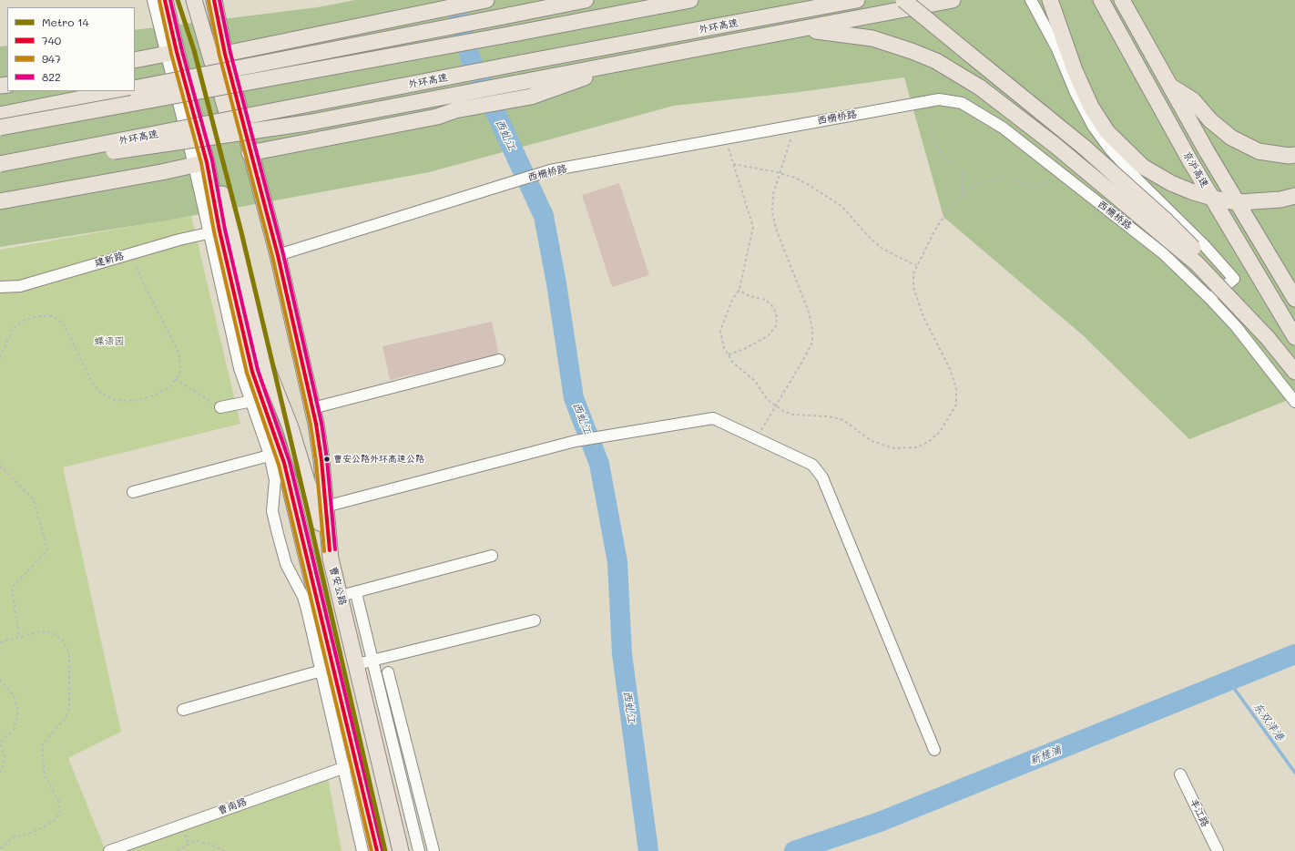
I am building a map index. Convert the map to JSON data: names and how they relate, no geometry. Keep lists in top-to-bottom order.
{
  "streets": {
    "highway": ["外环高速", "京沪高速", "曹安公路"],
    "street": [
      "西栅桥路",
      "建新路",
      "曹南路",
      "丰江路"
    ]
  },
  "crossings": [
    ["西栅桥路", "曹安公路"]
  ],
  "water": ["西虬江", "东双洋港", "新槎浦"],
  "parks": ["蝶语园"],
  "places": ["曹安公路外环高速公路"],
  "lines": [
    "metro line 14",
    "transit line 740",
    "transit line 822",
    "transit line 947"
  ],
  "legend": [
    "Metro 14",
    "740",
    "947",
    "822"
  ]
}
